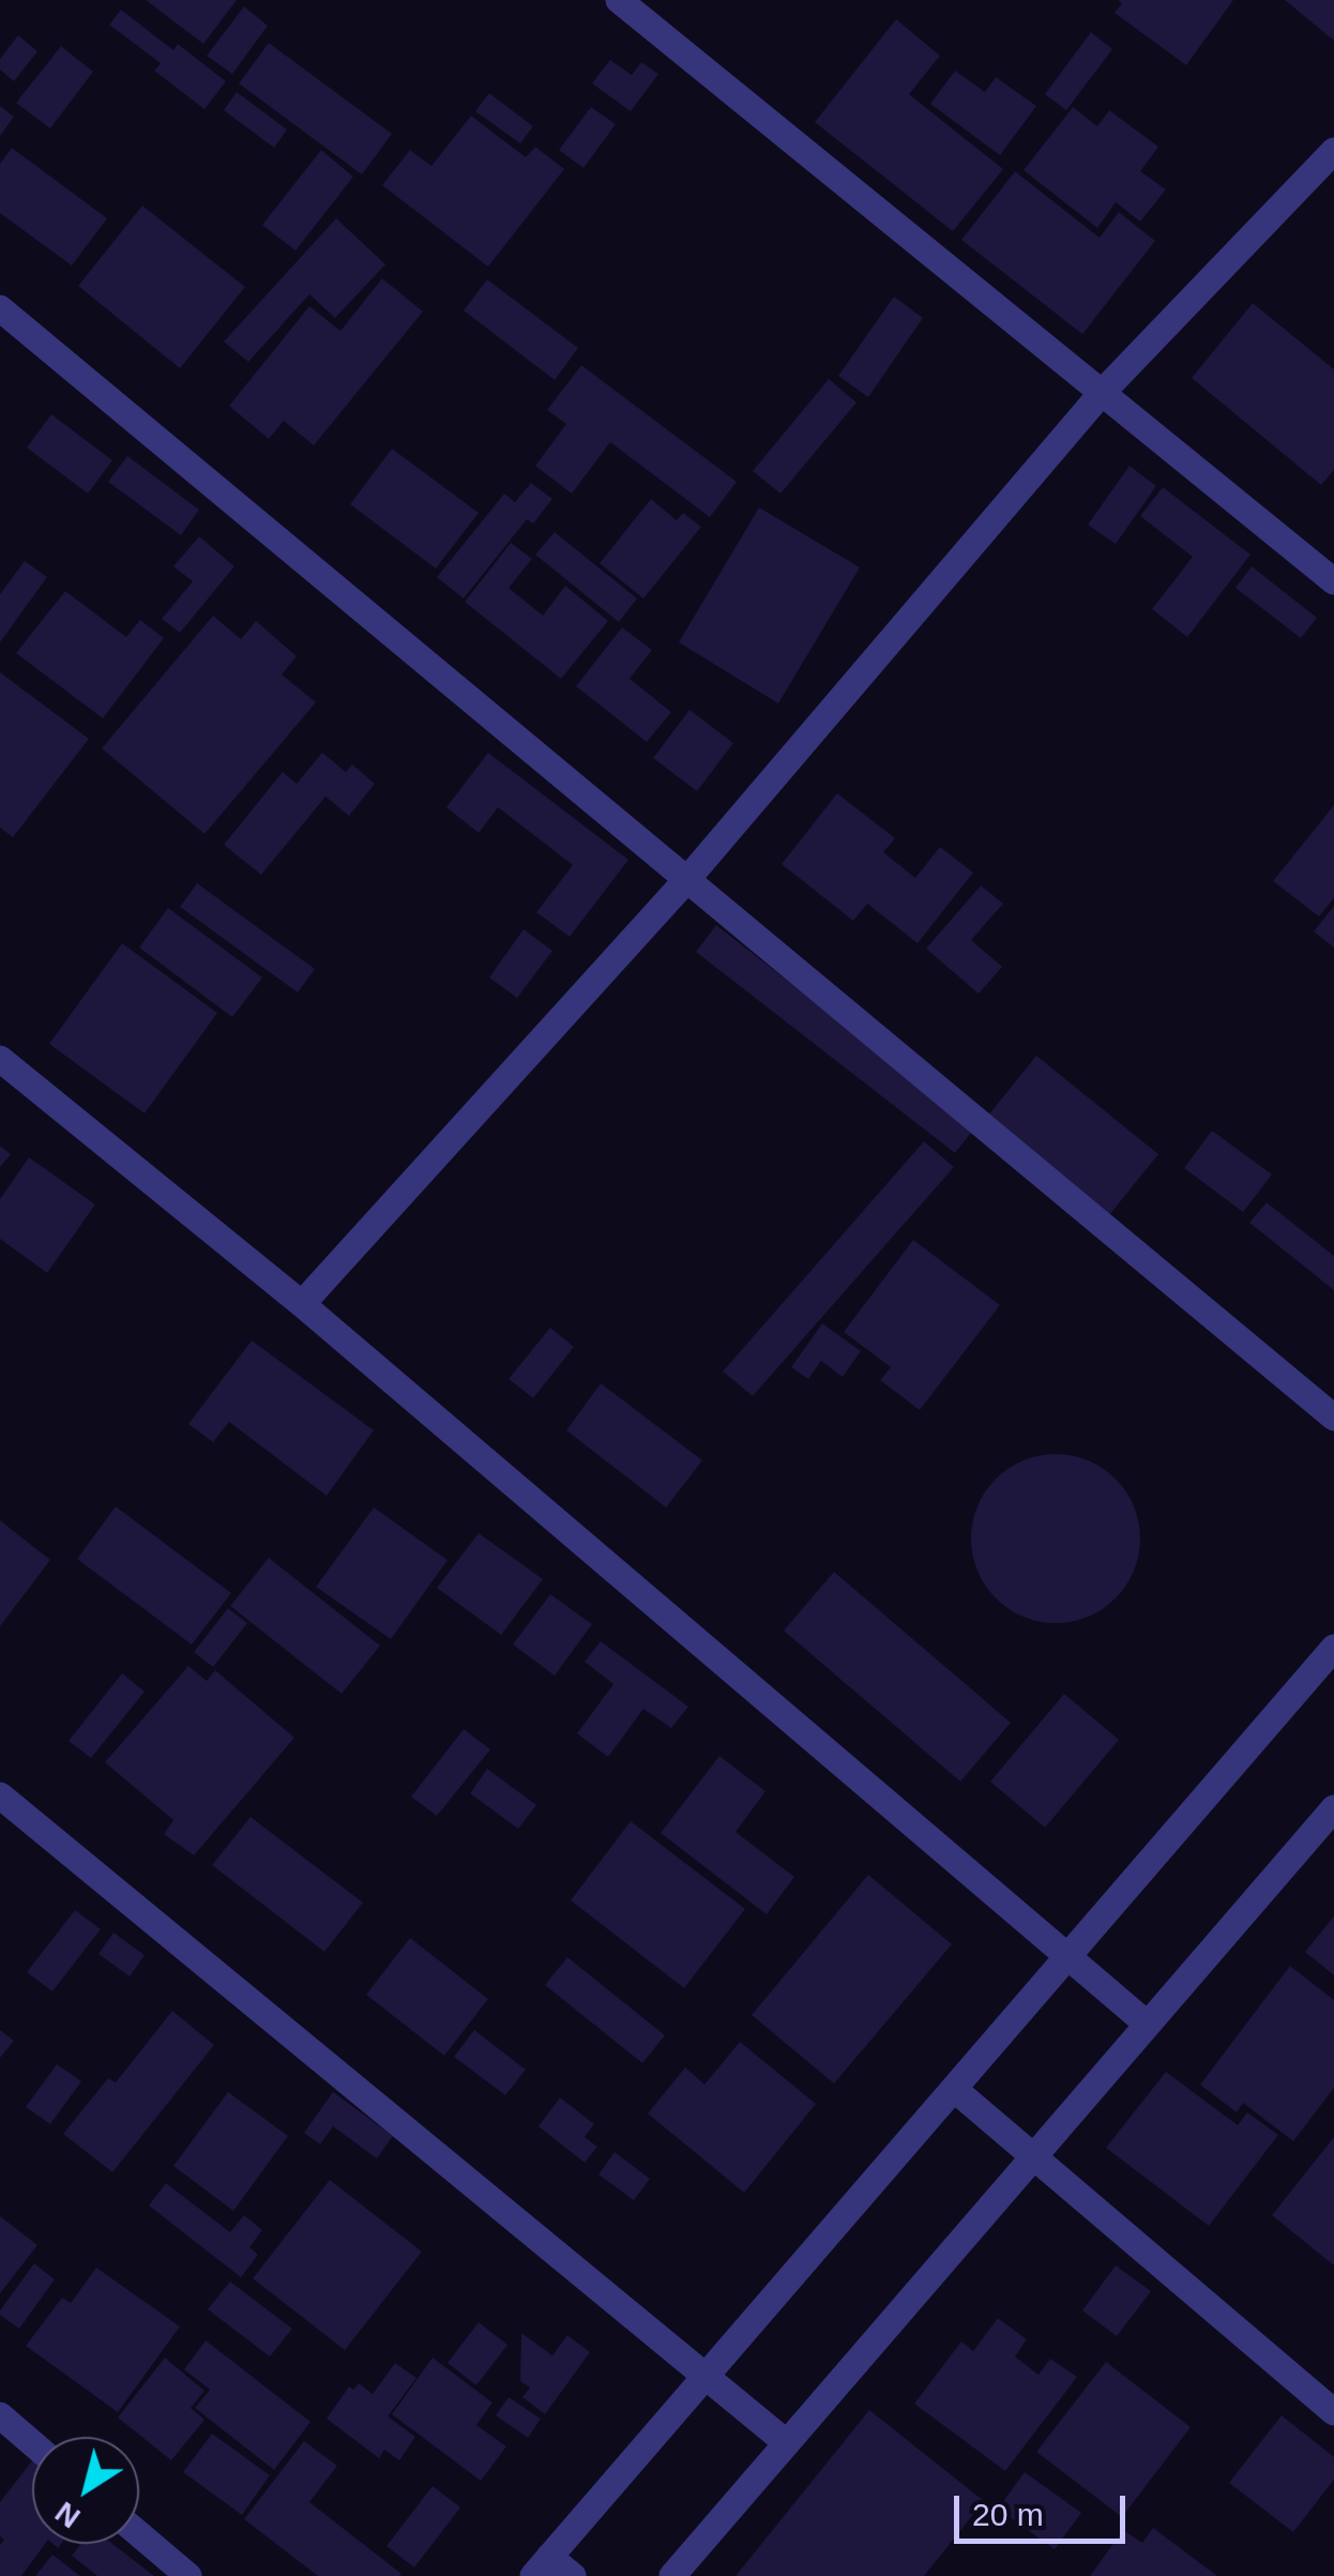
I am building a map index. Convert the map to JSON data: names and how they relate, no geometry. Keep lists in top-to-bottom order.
{
  "scale_bar": "20 m",
  "north": "bottom left"
}
